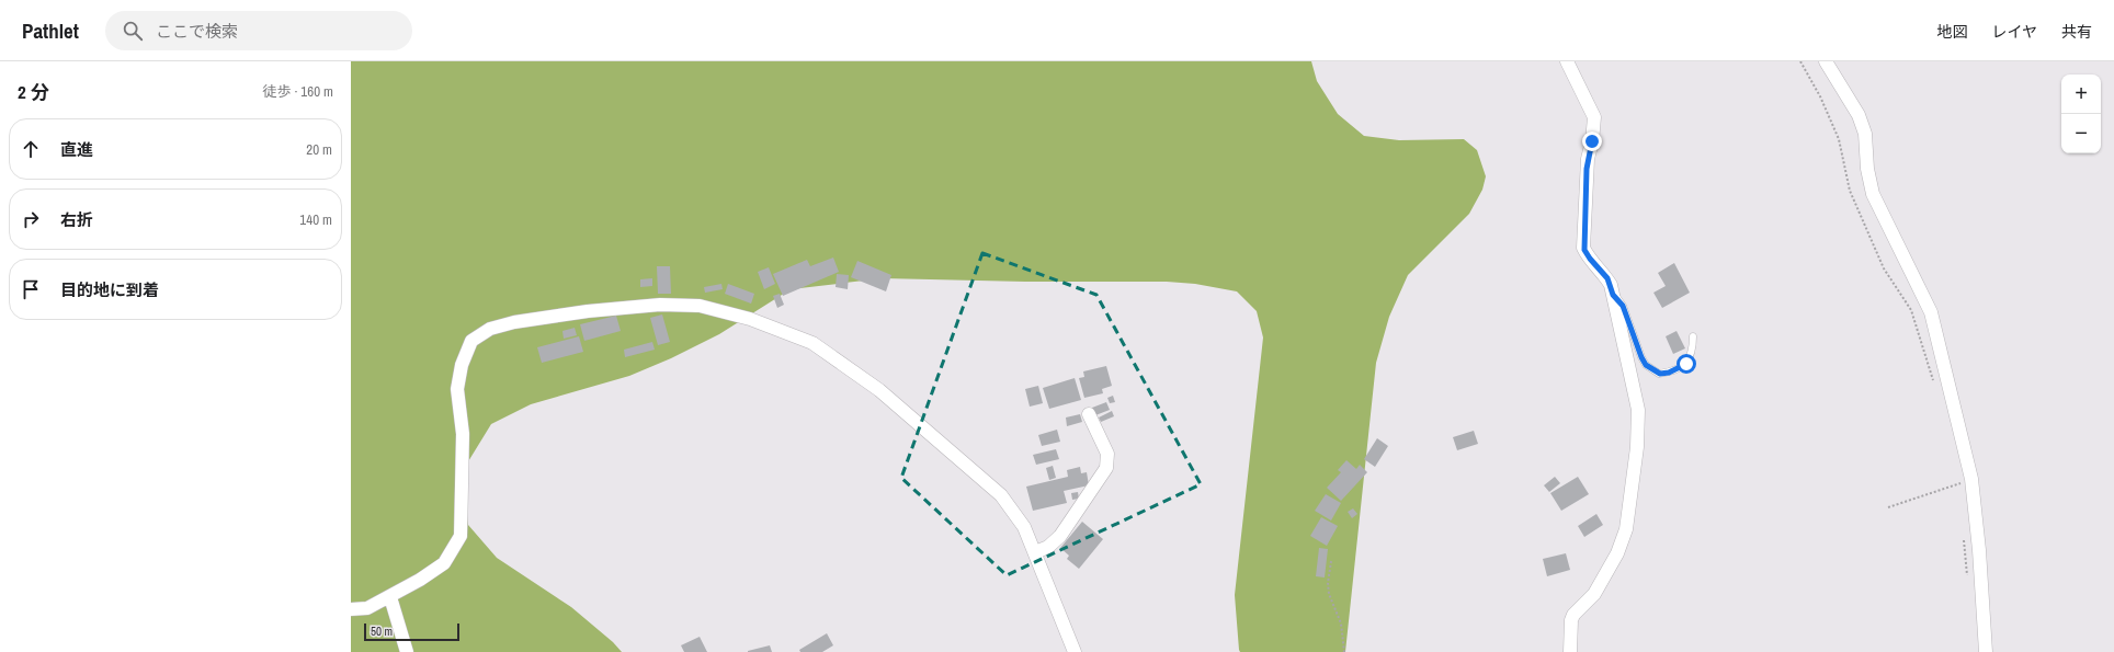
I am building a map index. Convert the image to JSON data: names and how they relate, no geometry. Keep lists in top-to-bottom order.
{
  "scale_bar": "50 m",
  "page": {
    "header": "Pathlet",
    "search": "ここで検索",
    "nav": ["地図", "レイヤ", "共有"],
    "heading": ["2 分", "徒歩 · 160 m"],
    "map_buttons": ["+", "−"],
    "list": [
      ["直進", "20 m"],
      ["右折", "140 m"],
      "目的地に到着"
    ],
    "scale": "50 m"
  }
}
